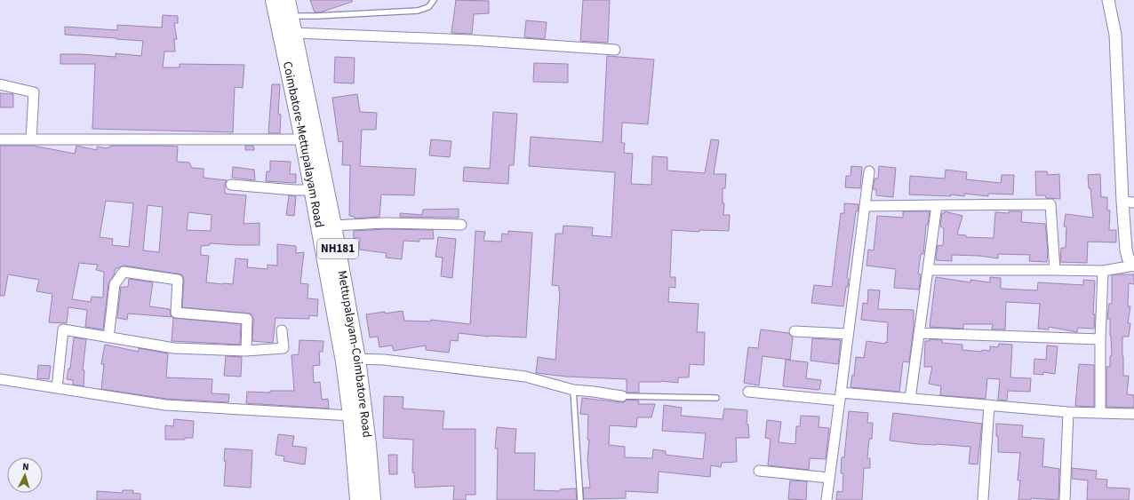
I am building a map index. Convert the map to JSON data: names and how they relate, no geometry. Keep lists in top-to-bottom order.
{
  "streets": {
    "highway": ["Coimbatore-Mettupalayam Road", "NH181", "Mettupalayam-Coimbatore Road"]
  },
  "crossings": [
    ["Coimbatore-Mettupalayam Road", "Mettupalayam-Coimbatore Road"]
  ],
  "north": "top"
}
